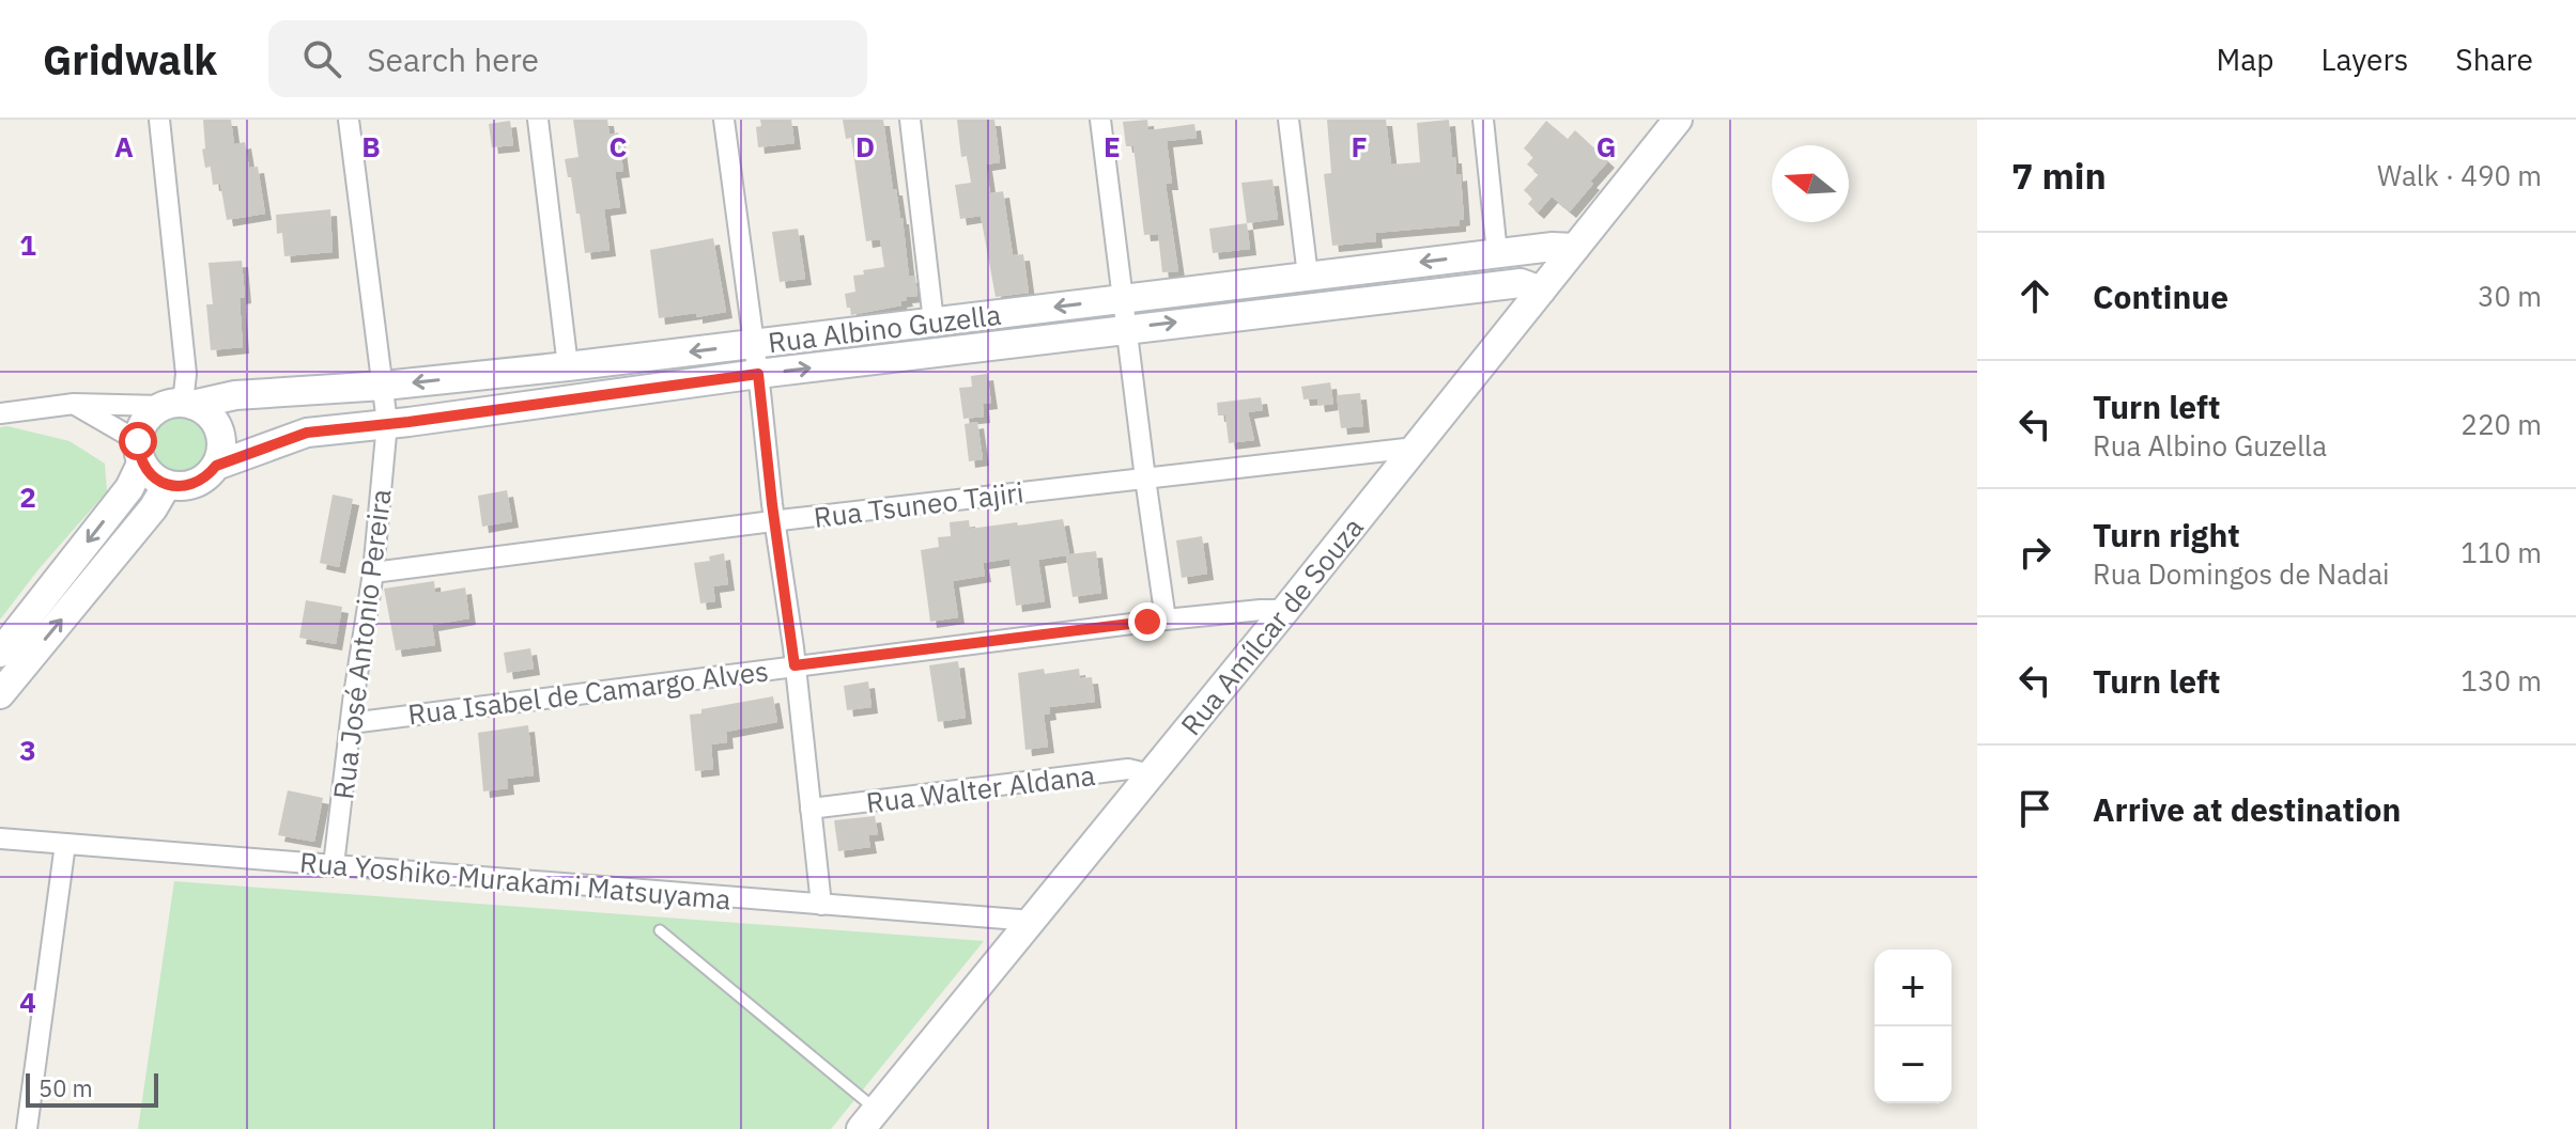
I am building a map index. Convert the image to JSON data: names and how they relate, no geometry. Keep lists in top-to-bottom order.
{
  "streets": {
    "street": [
      "Rua Albino Guzella",
      "Rua Tsuneo Tajiri",
      "Rua Amílcar de Souza",
      "Rua José Antonio Pereira",
      "Rua Isabel de Camargo Alves",
      "Rua Walter Aldana",
      "Rua Yoshiko Murakami Matsuyama"
    ]
  },
  "crossings": [
    ["Rua Albino Guzella", "Rua Amílcar de Souza"],
    ["Rua Albino Guzella", "Rua José Antonio Pereira"],
    ["Rua Tsuneo Tajiri", "Rua Amílcar de Souza"],
    ["Rua Tsuneo Tajiri", "Rua José Antonio Pereira"],
    ["Rua Amílcar de Souza", "Rua Isabel de Camargo Alves"],
    ["Rua Amílcar de Souza", "Rua Walter Aldana"],
    ["Rua Amílcar de Souza", "Rua Yoshiko Murakami Matsuyama"],
    ["Rua José Antonio Pereira", "Rua Isabel de Camargo Alves"],
    ["Rua José Antonio Pereira", "Rua Yoshiko Murakami Matsuyama"]
  ],
  "scale_bar": "50 m",
  "north": "left",
  "page": {
    "header": "Gridwalk",
    "search": "Search here",
    "nav": ["Map", "Layers", "Share"],
    "heading": ["7 min", "Walk · 490 m"],
    "list": [
      ["Continue", "30 m"],
      ["Turn left", "Rua Albino Guzella", "220 m"],
      ["Turn right", "Rua Domingos de Nadai", "110 m"],
      ["Turn left", "130 m"],
      "Arrive at destination"
    ],
    "map_buttons": ["+", "−"],
    "scale": "50 m"
  },
  "grid": {
    "columns": [
      "A",
      "B",
      "C",
      "D",
      "E",
      "F",
      "G"
    ],
    "rows": [
      "1",
      "2",
      "3",
      "4"
    ]
  }
}
